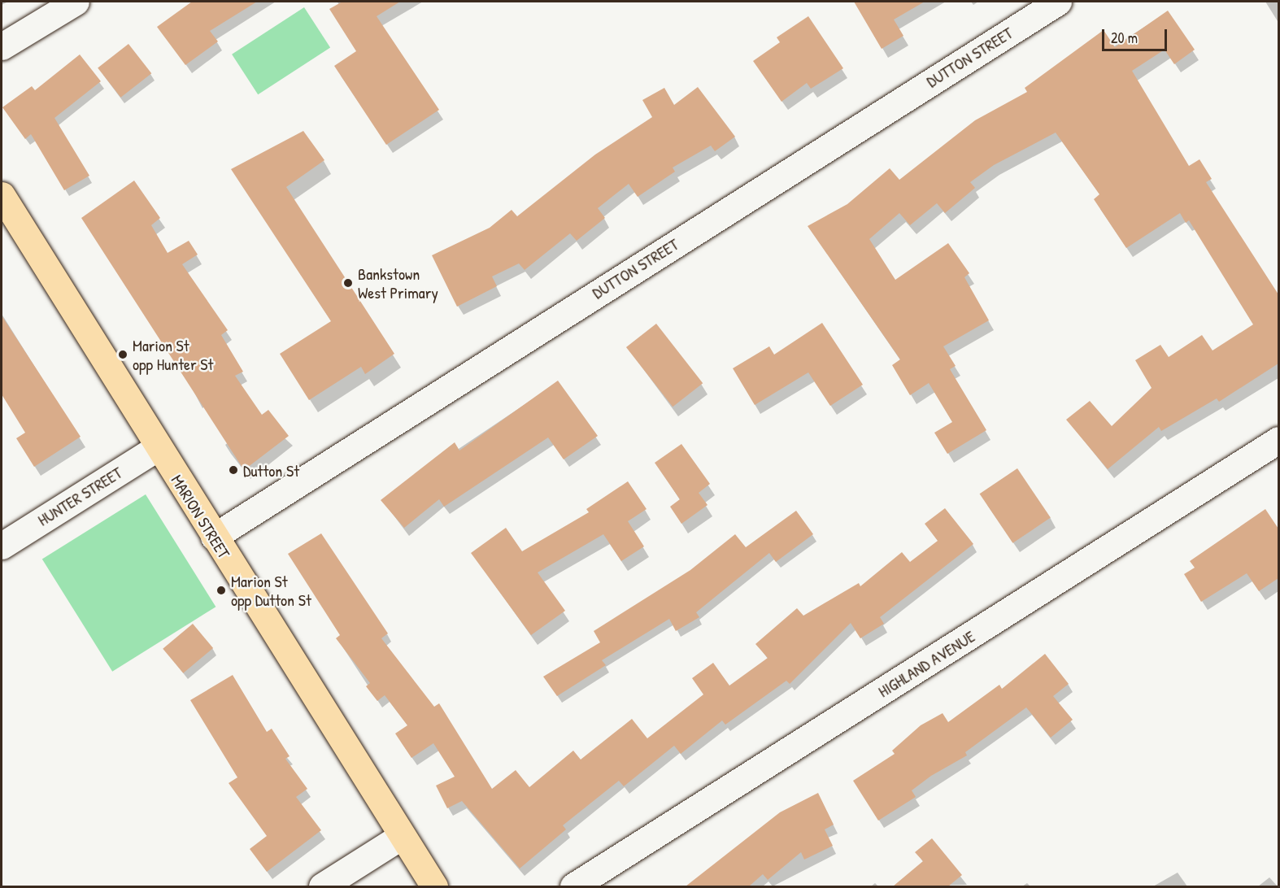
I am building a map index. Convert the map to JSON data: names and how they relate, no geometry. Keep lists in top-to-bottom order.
{
  "streets": {
    "main road": ["MARION STREET"],
    "street": ["DUTTON STREET", "HUNTER STREET", "HIGHLAND AVENUE"]
  },
  "crossings": [
    ["DUTTON STREET", "MARION STREET"],
    ["HUNTER STREET", "MARION STREET"]
  ],
  "places": [
    "Bankstown West Primary",
    "Marion St opp Hunter St",
    "Dutton St",
    "Marion St opp Dutton St"
  ],
  "scale_bar": "20 m"
}
